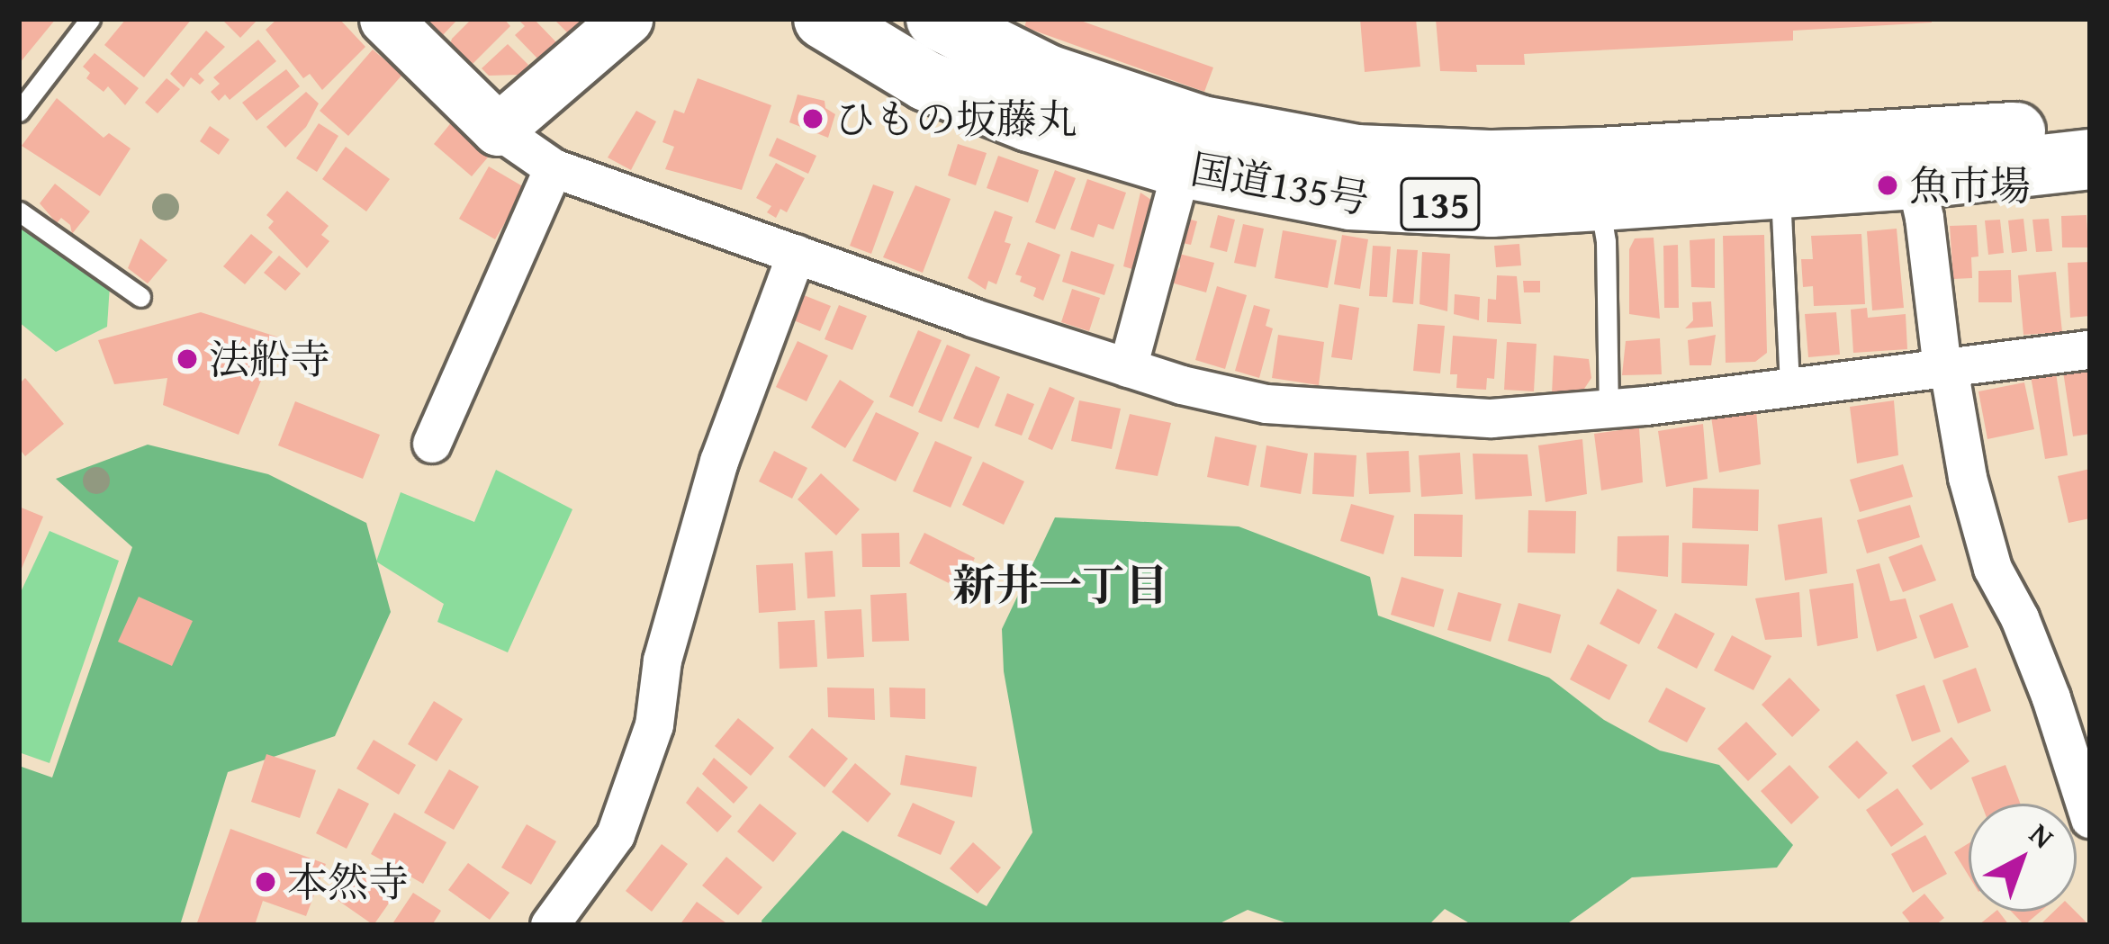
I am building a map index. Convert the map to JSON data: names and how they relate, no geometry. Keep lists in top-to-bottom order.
{
  "streets": {
    "highway": ["国道135号", "135"]
  },
  "districts": ["新井一丁目"],
  "places": [
    "ひもの坂藤丸",
    "魚市場",
    "法船寺",
    "本然寺"
  ],
  "north": "top right"
}
